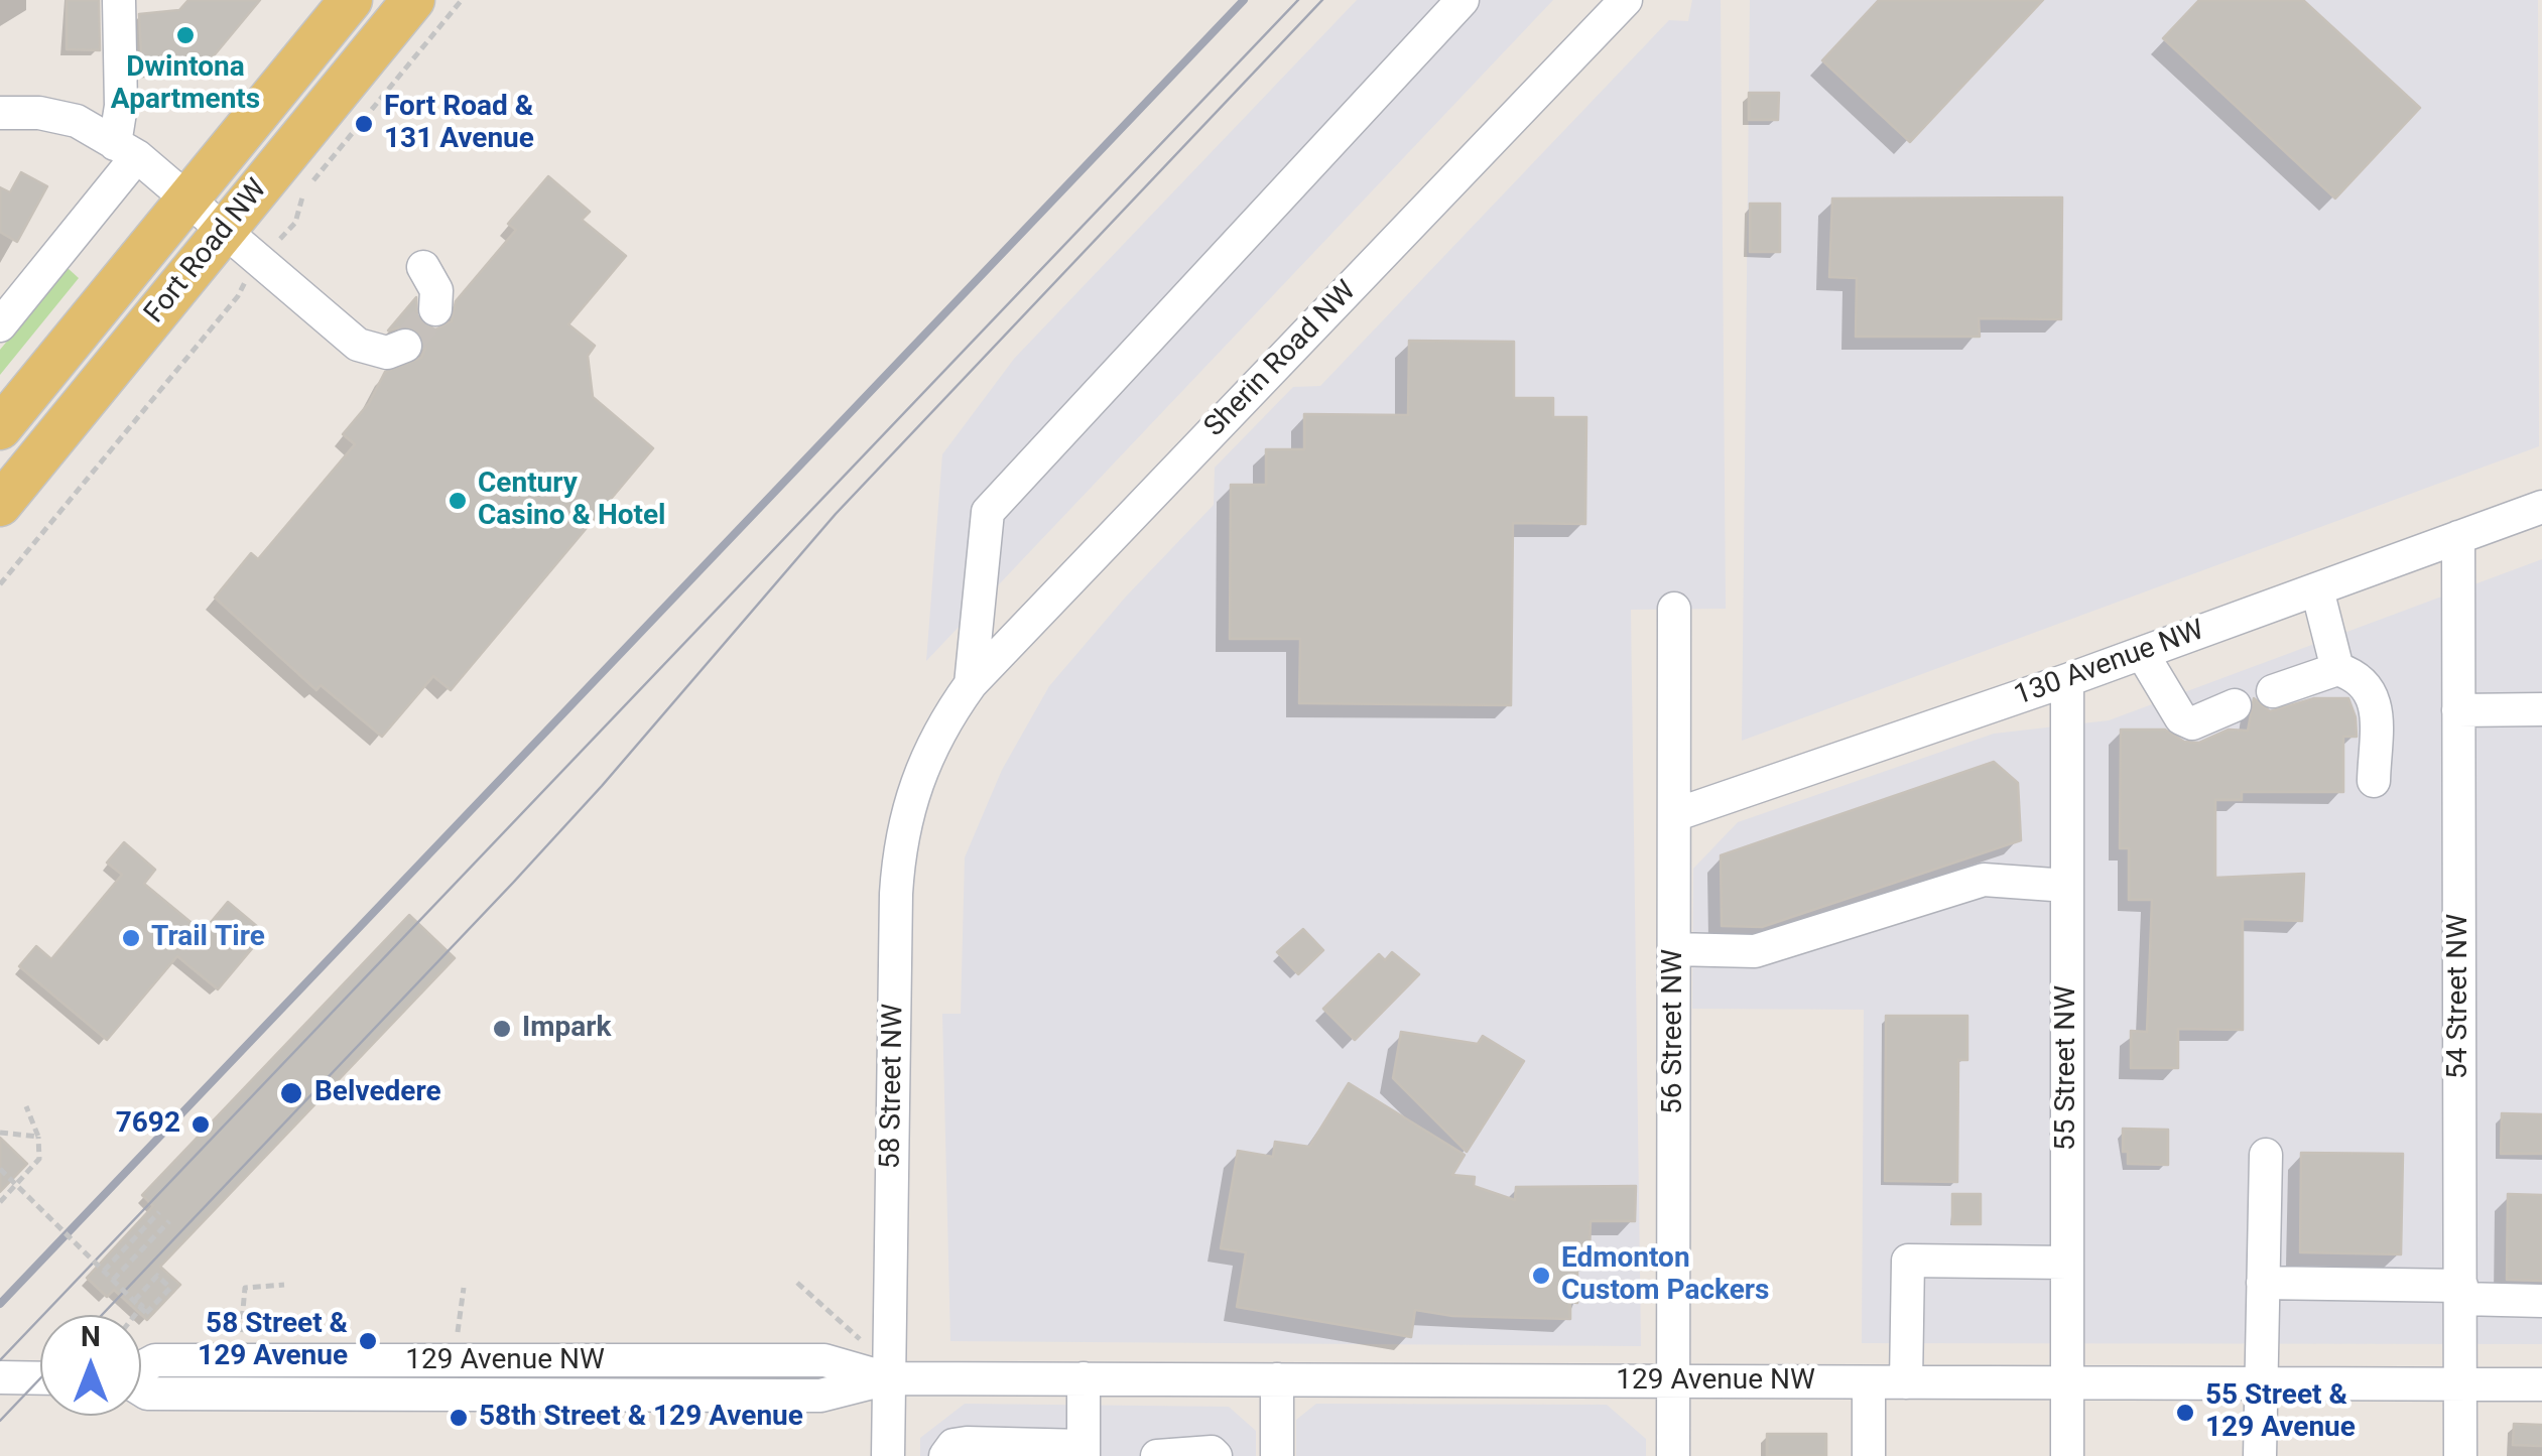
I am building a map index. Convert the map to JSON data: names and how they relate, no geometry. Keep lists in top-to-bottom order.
{
  "streets": {
    "main road": ["Fort Road NW"],
    "street": [
      "Sherin Road NW",
      "130 Avenue NW",
      "54 Street NW",
      "56 Street NW",
      "55 Street NW",
      "58 Street NW",
      "129 Avenue NW"
    ]
  },
  "crossings": [
    ["Sherin Road NW", "58 Street NW"],
    ["130 Avenue NW", "54 Street NW"],
    ["130 Avenue NW", "56 Street NW"],
    ["130 Avenue NW", "55 Street NW"],
    ["54 Street NW", "129 Avenue NW"],
    ["56 Street NW", "129 Avenue NW"],
    ["55 Street NW", "129 Avenue NW"],
    ["58 Street NW", "129 Avenue NW"]
  ],
  "places": [
    "Dwintona Apartments",
    "Fort Road & 131 Avenue",
    "Century Casino & Hotel",
    "Trail Tire",
    "Impark",
    "Belvedere",
    "7692",
    "Edmonton Custom Packers",
    "58 Street & 129 Avenue",
    "55 Street & 129 Avenue",
    "58th Street & 129 Avenue"
  ],
  "north": "top"
}
